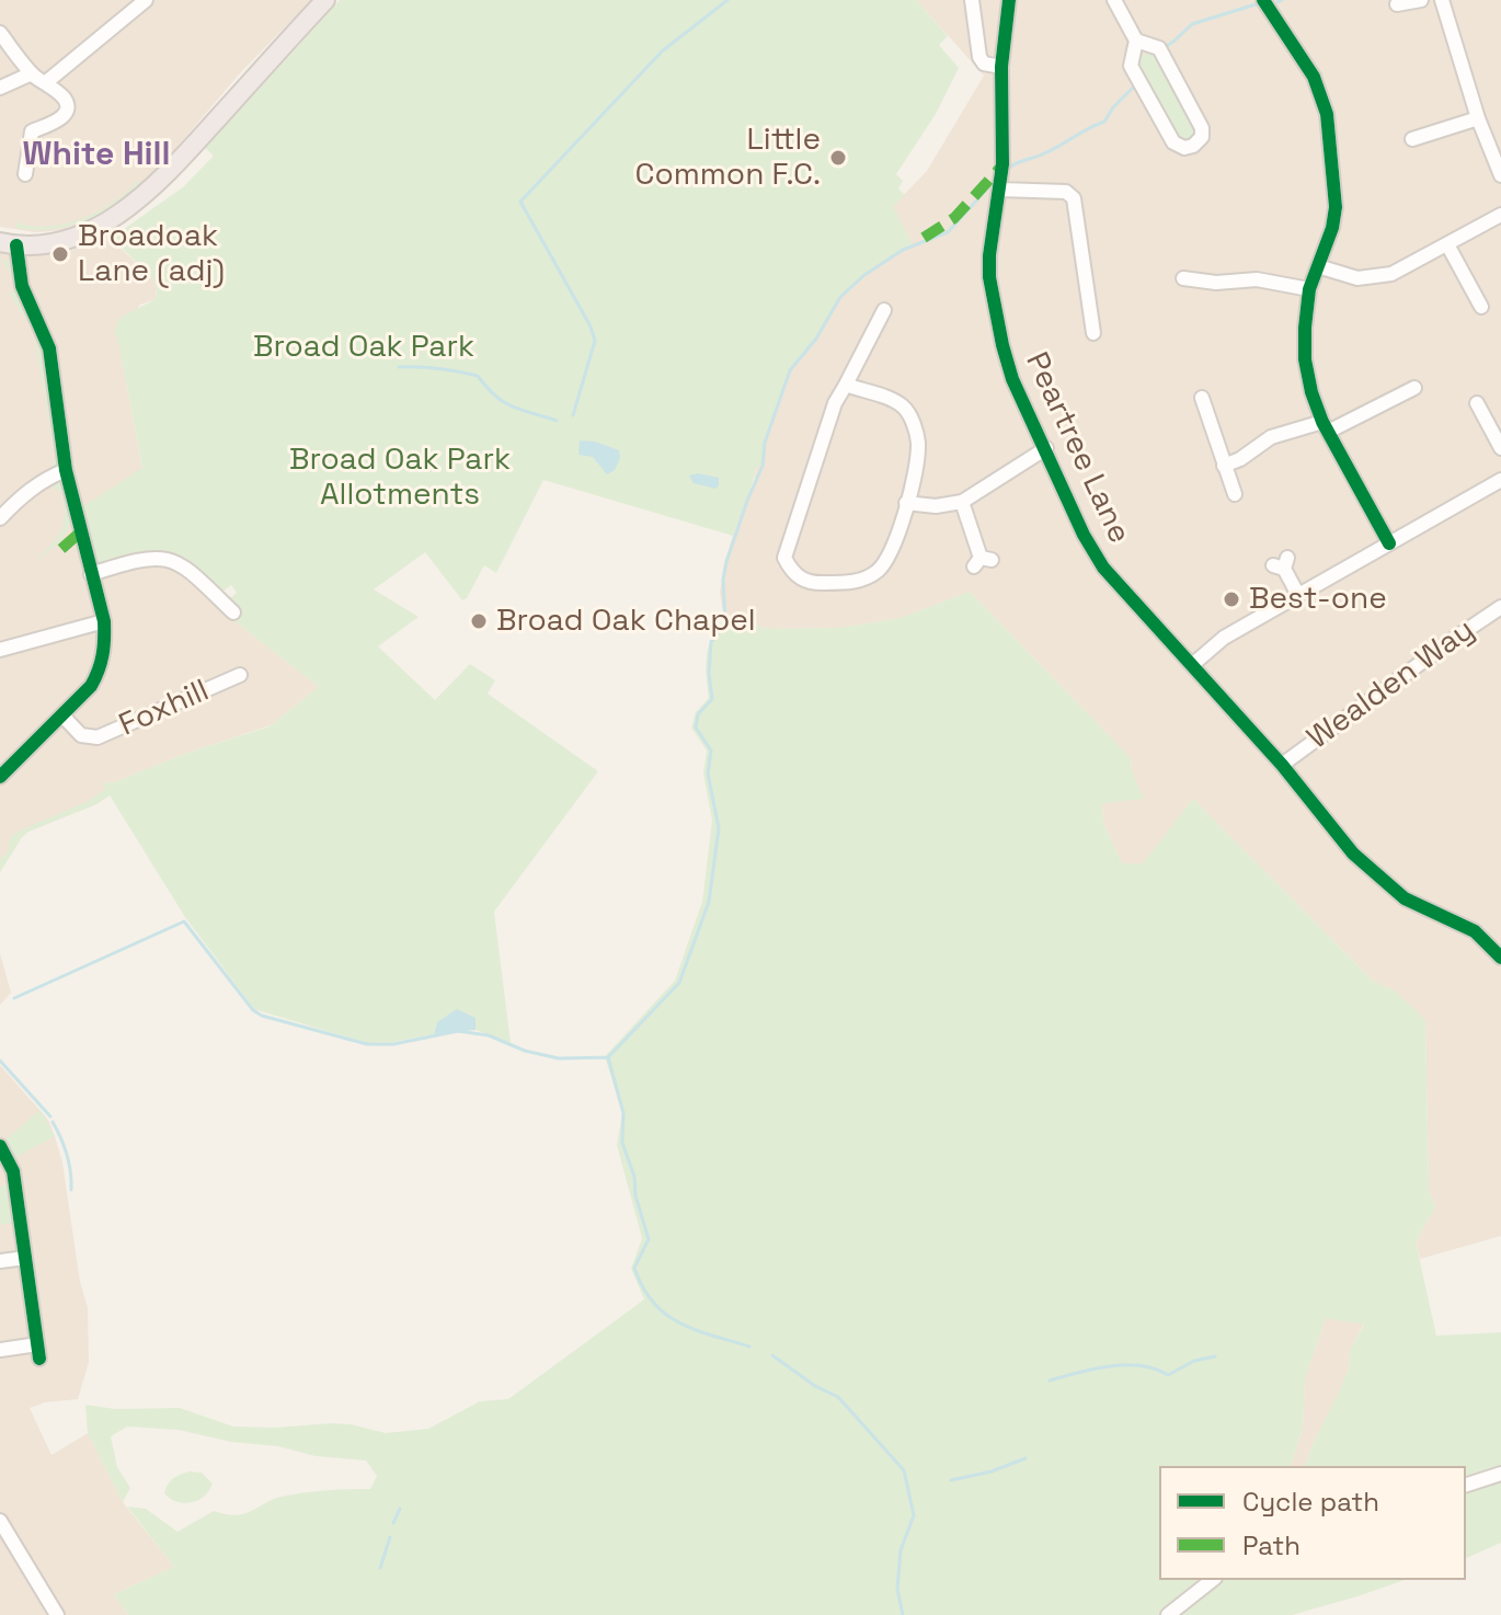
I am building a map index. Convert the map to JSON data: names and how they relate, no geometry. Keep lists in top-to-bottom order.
{
  "streets": {
    "street": ["Peartree Lane", "Wealden Way", "Foxhill"]
  },
  "crossings": [
    ["Peartree Lane", "Wealden Way"]
  ],
  "districts": ["White Hill"],
  "parks": ["Broad Oak Park", "Broad Oak Park Allotments"],
  "places": [
    "Little Common F.C.",
    "Broadoak Lane (adj)",
    "Best-one",
    "Broad Oak Chapel"
  ],
  "legend": ["Cycle path", "Path"]
}
